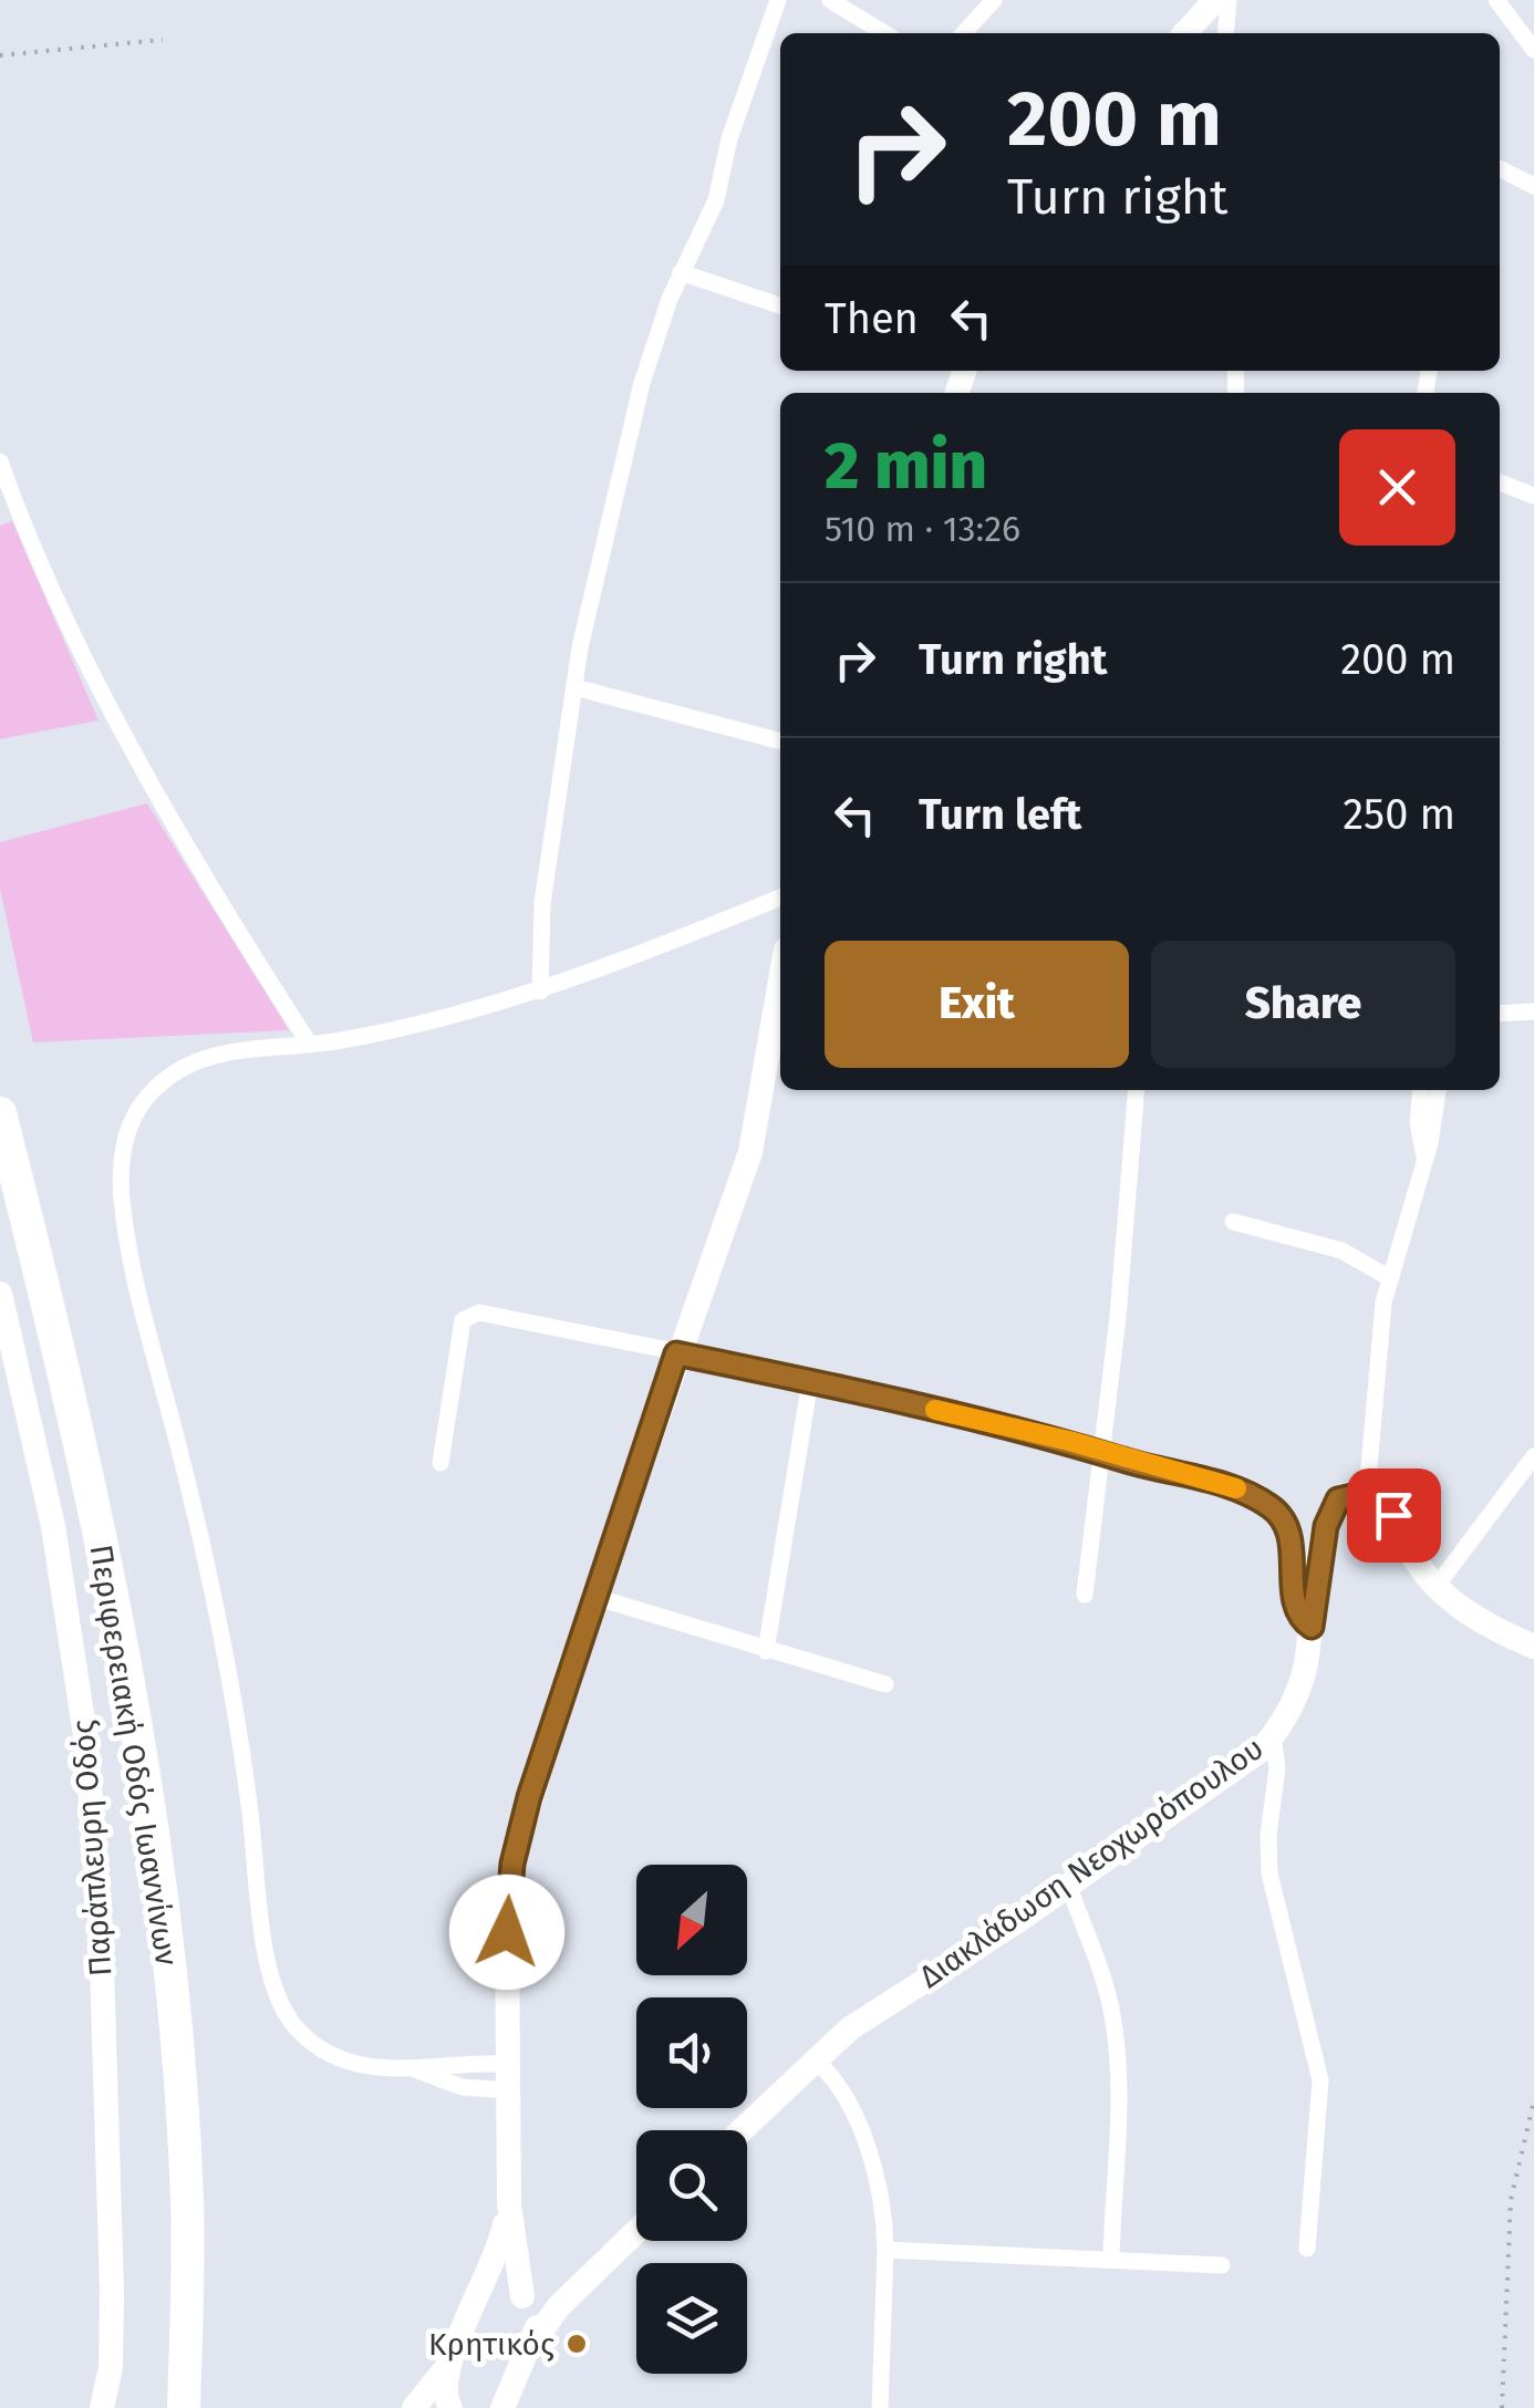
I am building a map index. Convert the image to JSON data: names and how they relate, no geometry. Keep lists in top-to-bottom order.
{
  "streets": {
    "highway": ["Περιφερειακή Οδός Ιωαννίνων"],
    "street": ["Παράπλευρη Οδός", "Διακλάδωση Νεοχωρόπουλου"]
  },
  "places": ["Κρητικός"],
  "north": "bottom left",
  "page": {
    "turn": ["200 m", "Turn right"],
    "then": "Then",
    "heading": ["2 min", "510 m · 13:26"],
    "list": [
      {
        "name": "Turn right",
        "value": "200 m"
      },
      {
        "name": "Turn left",
        "value": "250 m"
      }
    ],
    "buttons": ["Exit", "Share"]
  }
}
